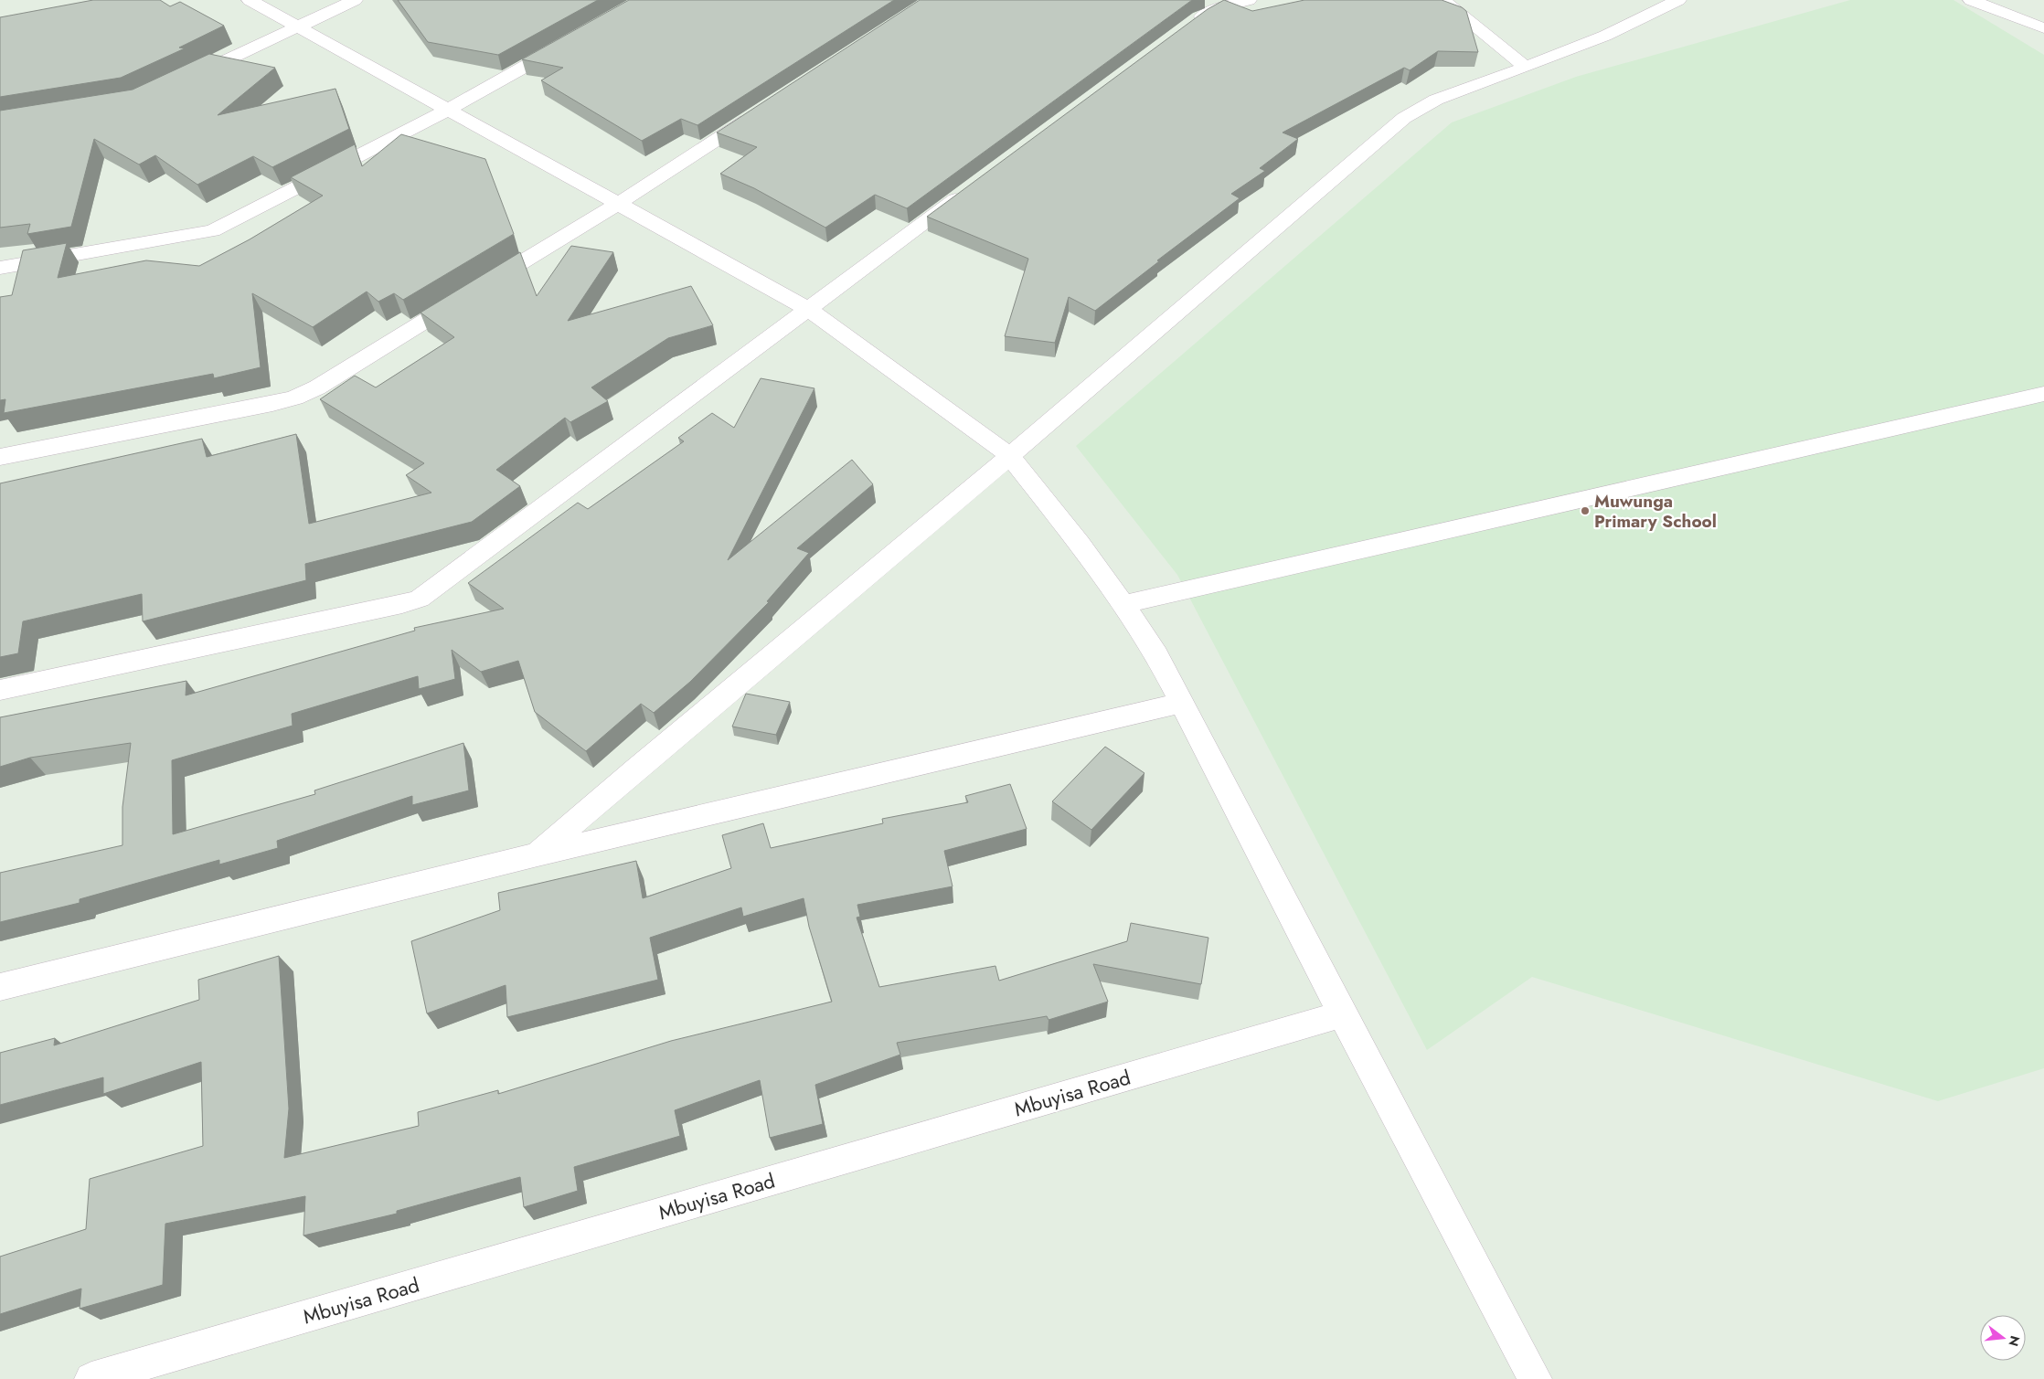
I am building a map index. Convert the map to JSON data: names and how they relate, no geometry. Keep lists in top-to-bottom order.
{
  "streets": {
    "street": ["Mbuyisa Road"]
  },
  "places": ["Muwunga Primary School"],
  "north": "right"
}
